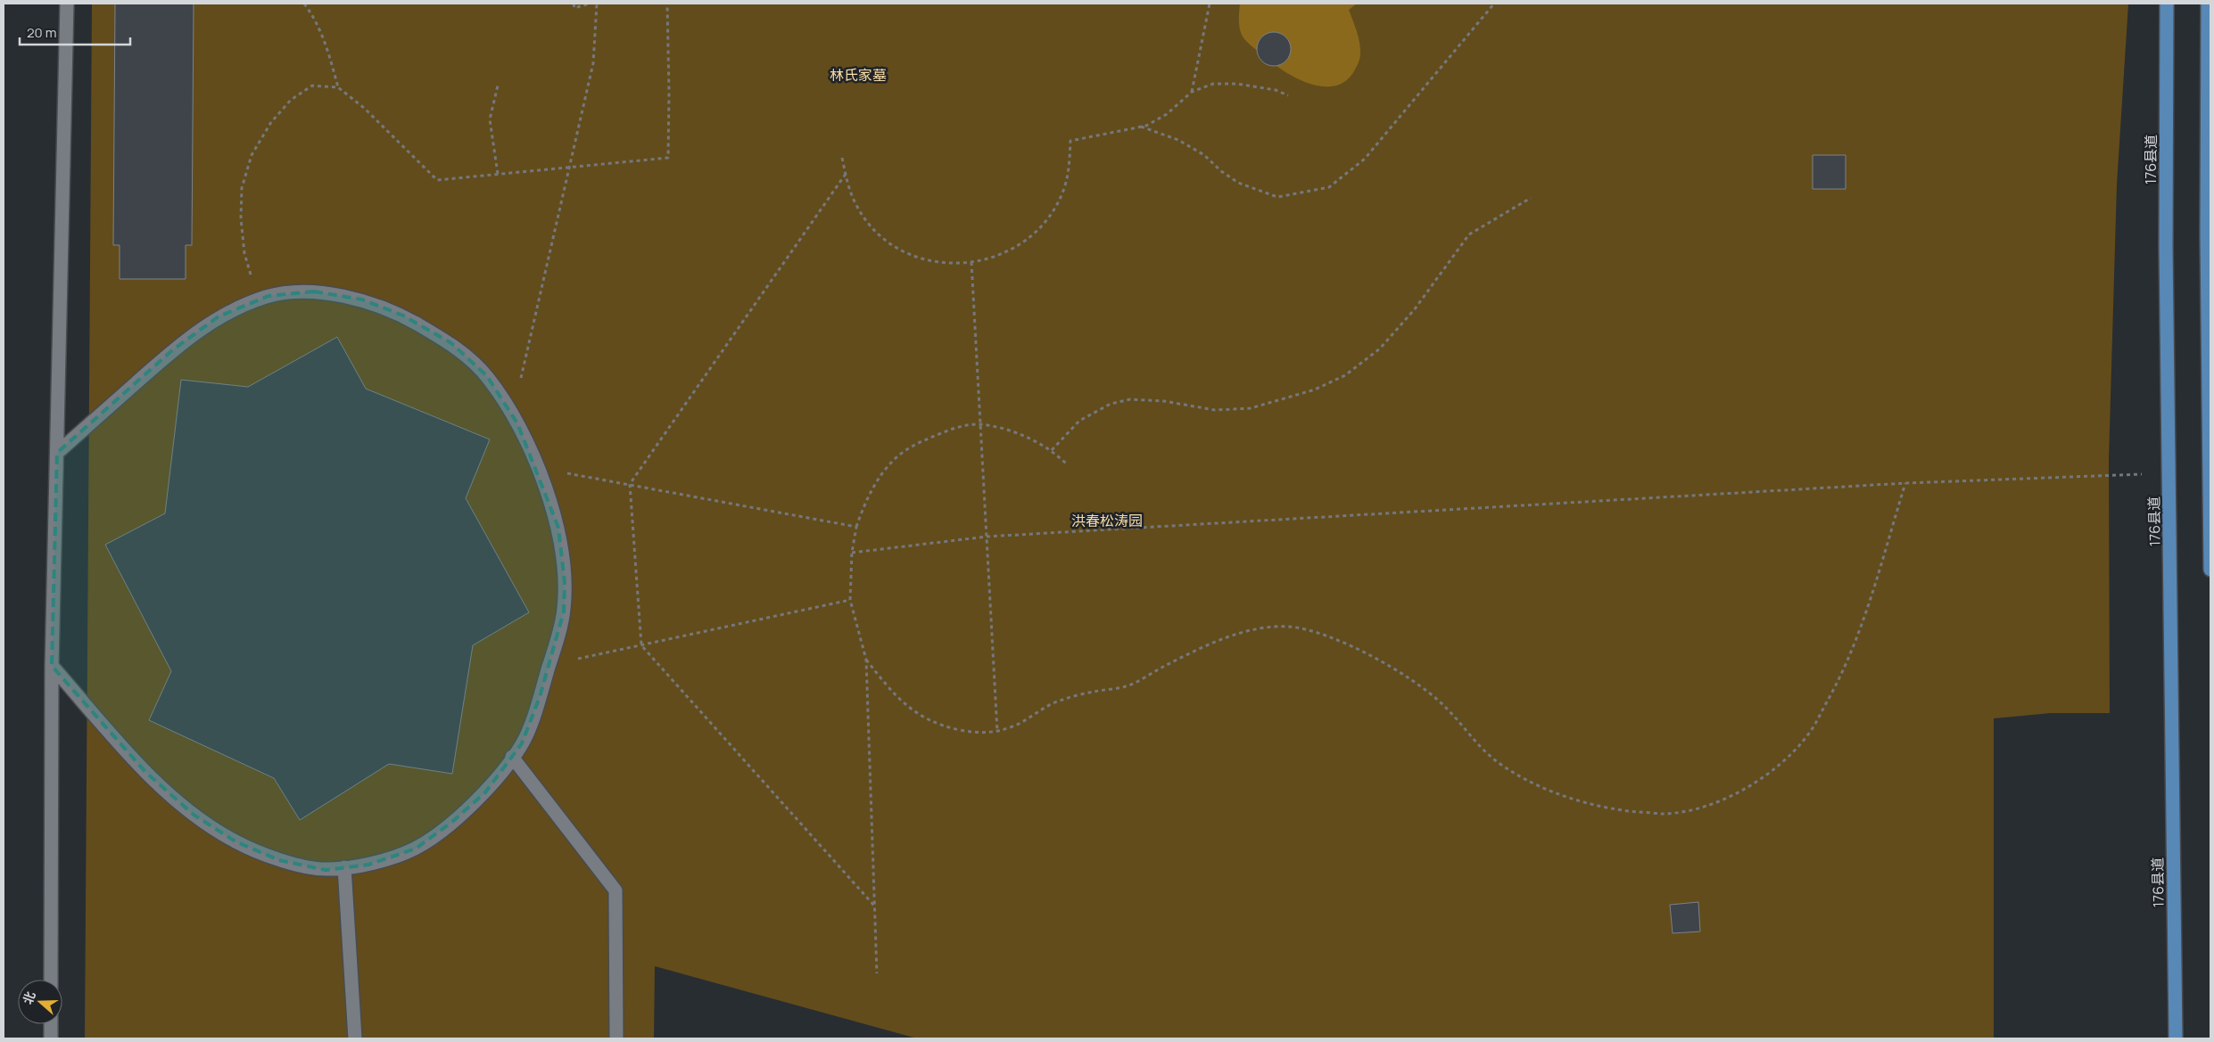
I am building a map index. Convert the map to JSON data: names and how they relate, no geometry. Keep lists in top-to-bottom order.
{
  "streets": {
    "main road": ["176县道"]
  },
  "parks": ["林氏家墓", "洪春松涛园"],
  "scale_bar": "20 m",
  "north": "left"
}
